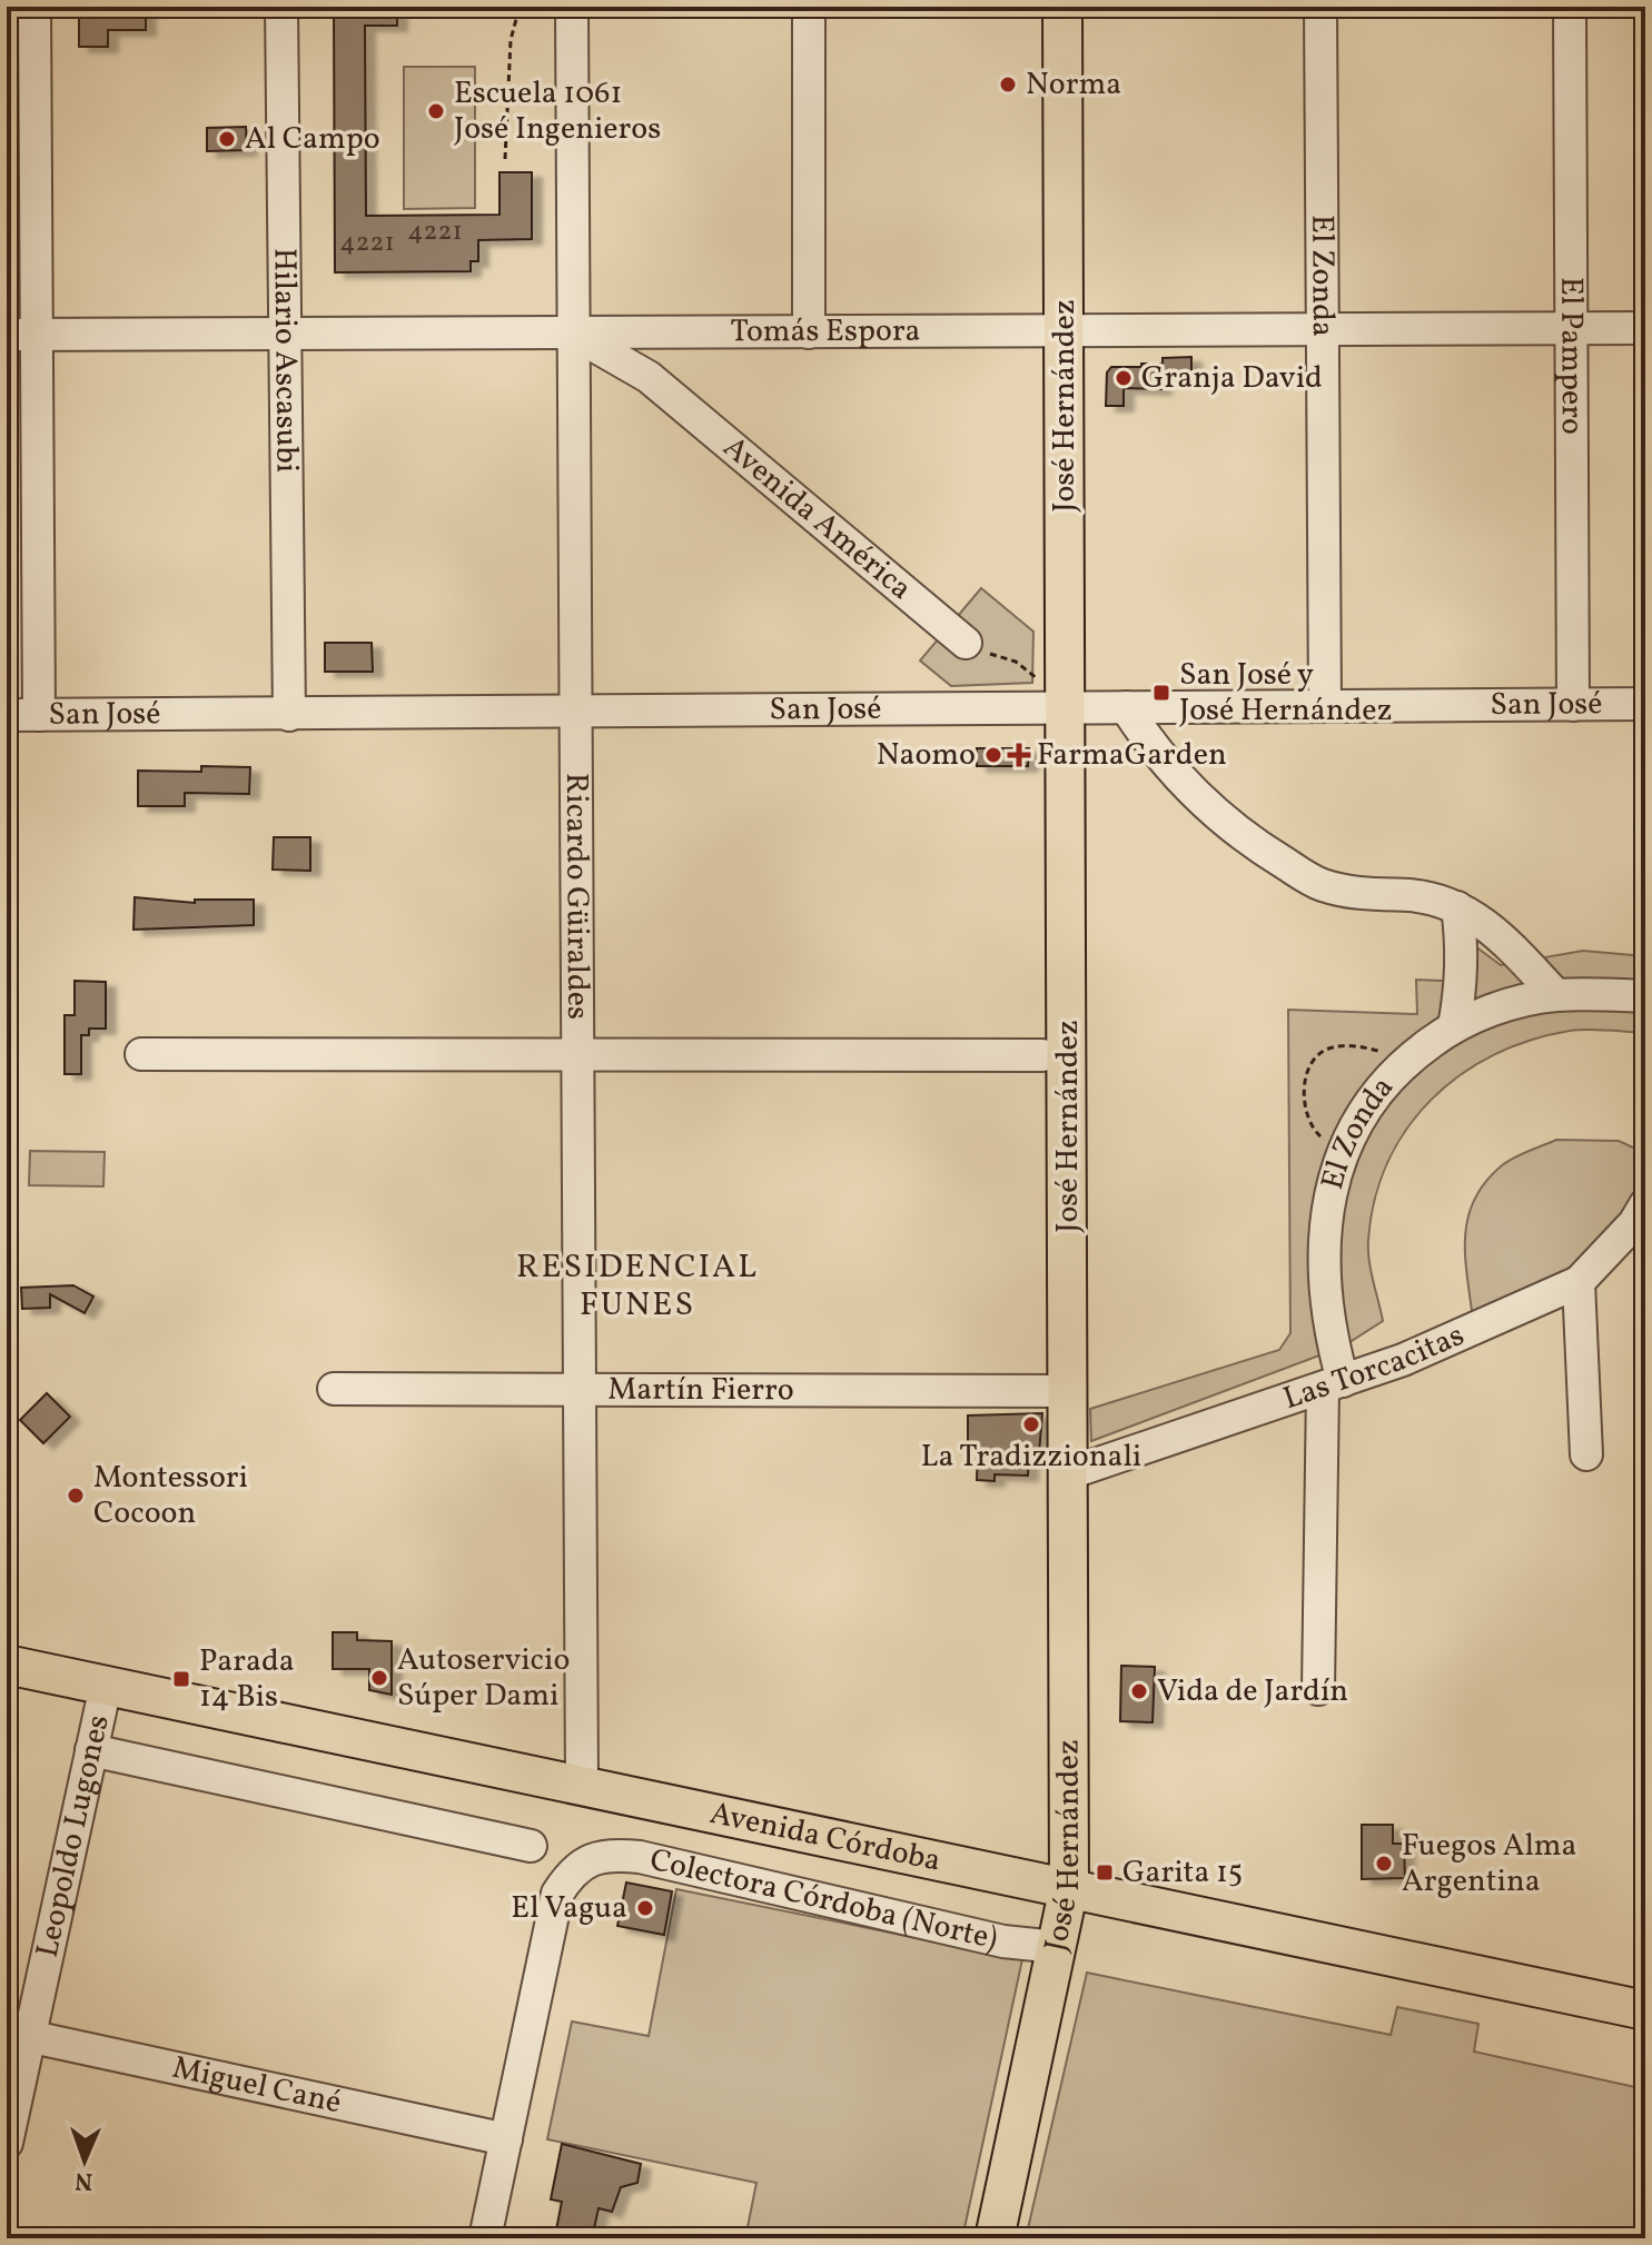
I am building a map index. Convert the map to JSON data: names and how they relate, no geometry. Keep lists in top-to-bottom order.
{
  "streets": {
    "main road": ["José Hernández", "Avenida Córdoba"],
    "street": [
      "El Zonda",
      "Tomás Espora",
      "El Pampero",
      "Hilario Ascasubi",
      "Avenida América",
      "San José",
      "Ricardo Güiraldes",
      "Las Torcacitas",
      "Martín Fierro",
      "Leopoldo Lugones",
      "Colectora Córdoba (Norte)",
      "Miguel Cané"
    ]
  },
  "crossings": [
    ["El Zonda", "Tomás Espora"],
    ["El Zonda", "San José"],
    ["El Zonda", "Las Torcacitas"],
    ["Tomás Espora", "El Pampero"],
    ["Tomás Espora", "Hilario Ascasubi"],
    ["Tomás Espora", "José Hernández"],
    ["Tomás Espora", "Avenida América"],
    ["Tomás Espora", "Ricardo Güiraldes"],
    ["El Pampero", "San José"],
    ["Hilario Ascasubi", "San José"],
    ["José Hernández", "San José"],
    ["José Hernández", "Las Torcacitas"],
    ["José Hernández", "Martín Fierro"],
    ["José Hernández", "Avenida Córdoba"],
    ["José Hernández", "Colectora Córdoba (Norte)"],
    ["Avenida América", "Ricardo Güiraldes"],
    ["San José", "Ricardo Güiraldes"],
    ["Ricardo Güiraldes", "Martín Fierro"],
    ["Ricardo Güiraldes", "Avenida Córdoba"],
    ["Leopoldo Lugones", "Avenida Córdoba"],
    ["Leopoldo Lugones", "Miguel Cané"],
    ["Colectora Córdoba (Norte)", "Miguel Cané"]
  ],
  "districts": ["RESIDENCIAL FUNES"],
  "places": {
    "other": [
      "Norma",
      "Escuela 1061 José Ingenieros",
      "Al Campo",
      "Granja David",
      "Naomo",
      "La Tradizzionali",
      "Montessori Cocoon",
      "Autoservicio Súper Dami",
      "Vida de Jardín",
      "Fuegos Alma Argentina",
      "El Vagua"
    ],
    "transit": ["San José y José Hernández", "Parada 14 Bis", "Garita 15"],
    "health": ["FarmaGarden"]
  },
  "house_numbers": ["4221", "4221"],
  "north": "bottom"
}
